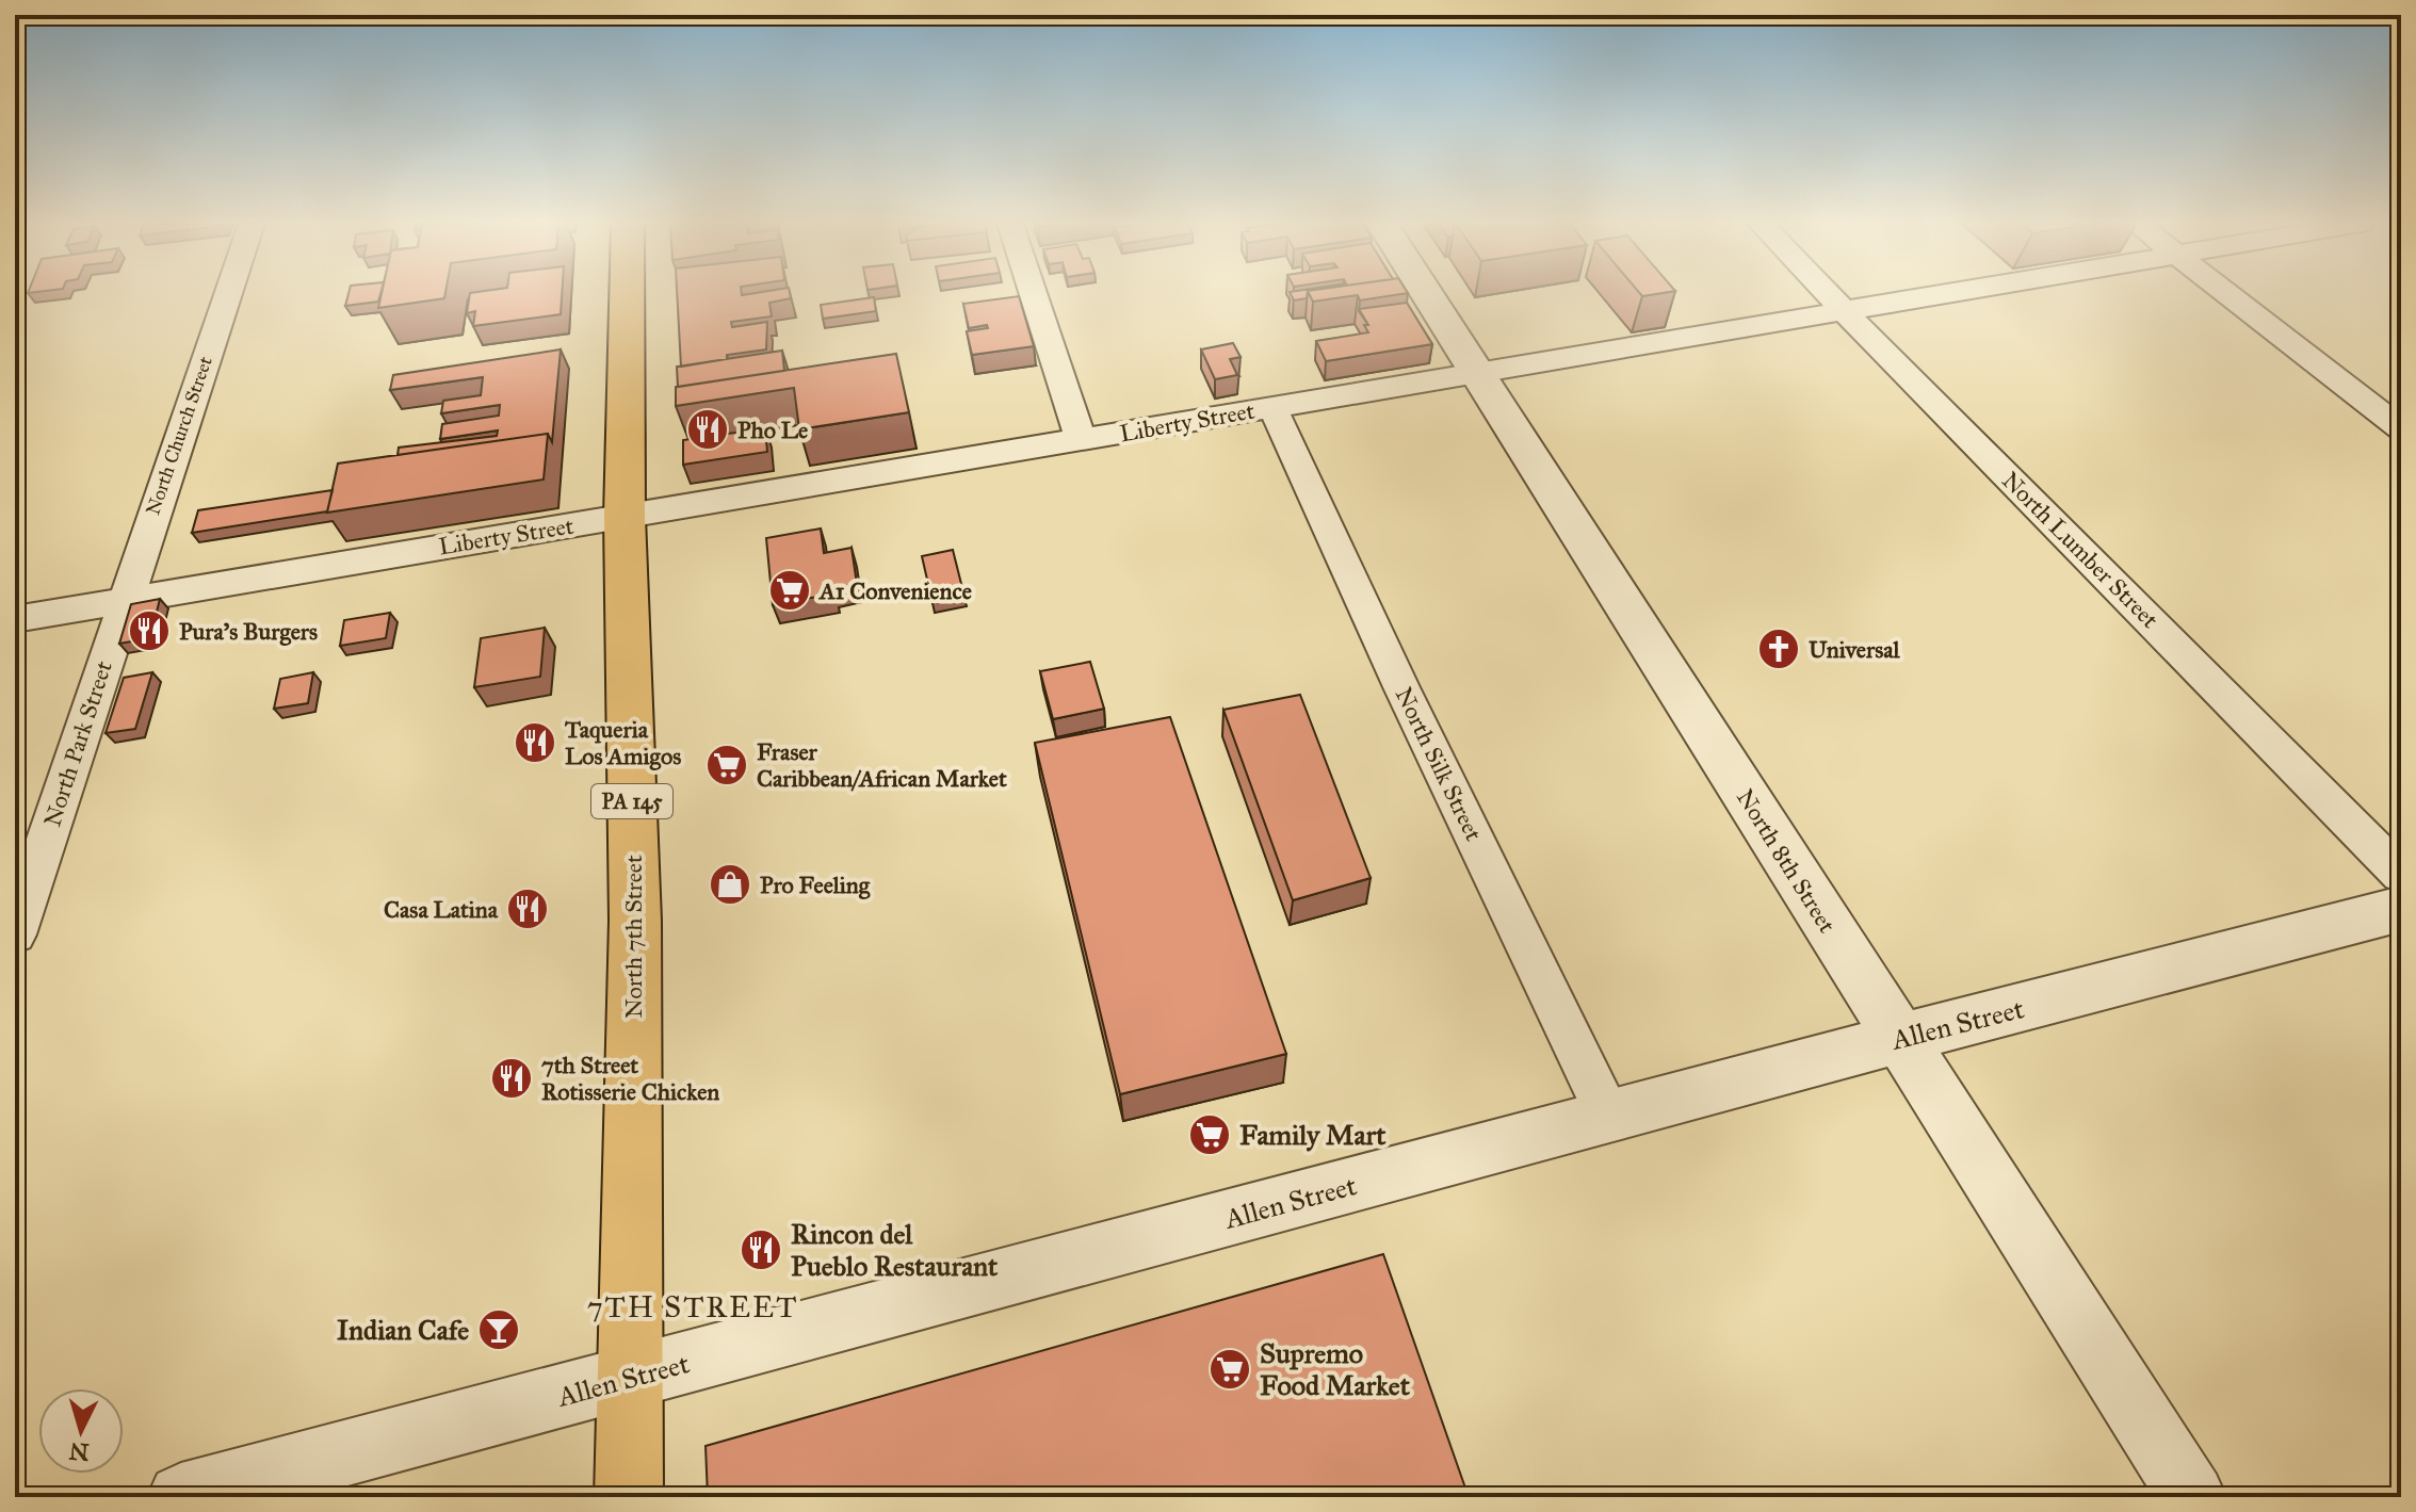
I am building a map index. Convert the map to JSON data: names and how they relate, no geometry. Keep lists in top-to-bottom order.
{
  "streets": {
    "main road": ["PA 145", "North 7th Street"],
    "street": [
      "Liberty Street",
      "North Church Street",
      "North Lumber Street",
      "North Park Street",
      "North Silk Street",
      "North 8th Street",
      "Allen Street"
    ]
  },
  "crossings": [
    ["Liberty Street", "North Church Street"],
    ["Liberty Street", "North Lumber Street"],
    ["Liberty Street", "North Park Street"],
    ["Liberty Street", "North Silk Street"],
    ["Liberty Street", "North 8th Street"],
    ["Liberty Street", "North 7th Street"],
    ["North Church Street", "North Park Street"],
    ["North Silk Street", "Allen Street"],
    ["North 8th Street", "Allen Street"],
    ["North 7th Street", "Allen Street"]
  ],
  "districts": ["7TH STREET"],
  "places": {
    "restaurant": [
      "Pho Le",
      "Pura's Burgers",
      "Taqueria Los Amigos",
      "Casa Latina",
      "7th Street Rotisserie Chicken",
      "Rincon del Pueblo Restaurant"
    ],
    "supermarket": [
      "A1 Convenience",
      "Fraser Caribbean/African Market",
      "Family Mart",
      "Supremo Food Market"
    ],
    "church": ["Universal"],
    "shop": ["Pro Feeling"],
    "bar": ["Indian Cafe"]
  },
  "north": "bottom"
}
